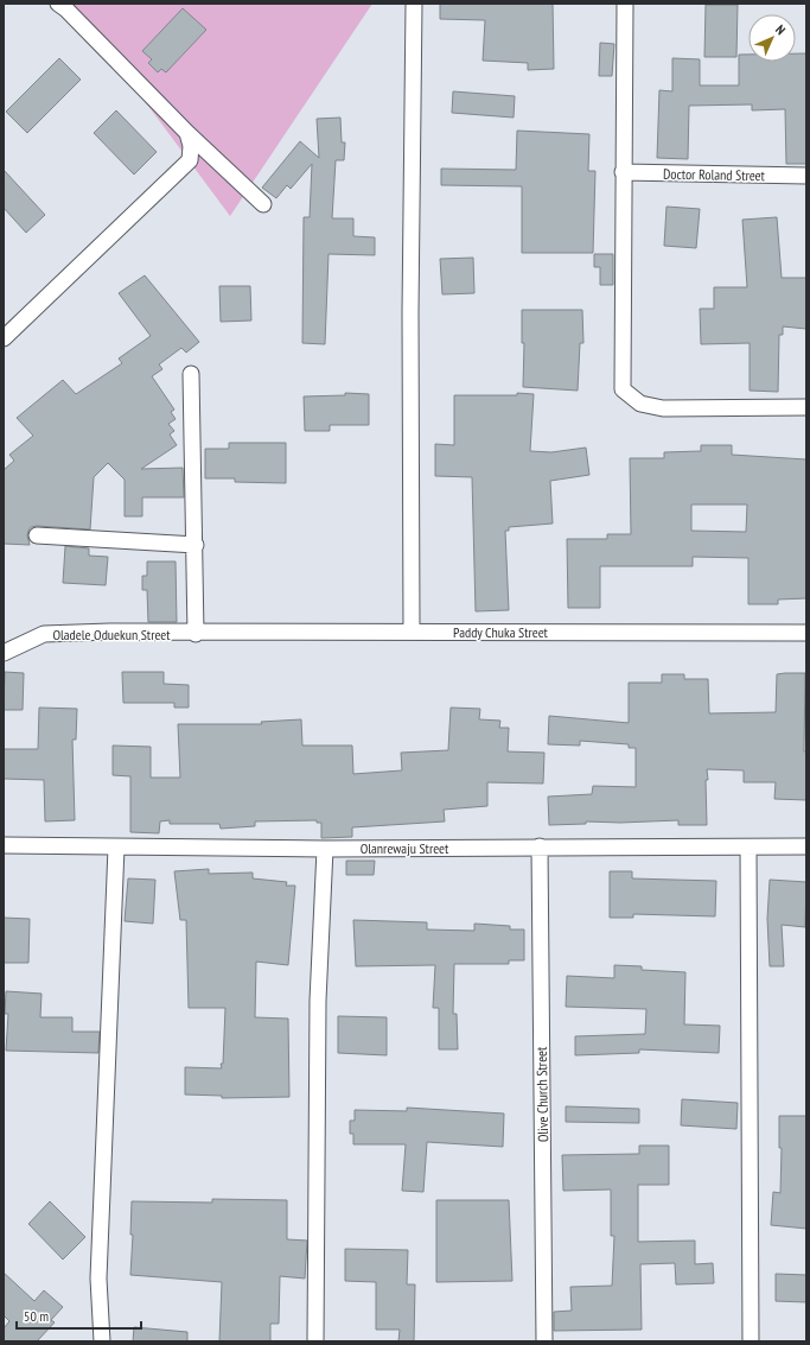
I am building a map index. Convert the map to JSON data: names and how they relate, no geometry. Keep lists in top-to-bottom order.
{
  "streets": {
    "street": [
      "Doctor Roland Street",
      "Paddy Chuka Street",
      "Oladele Oduekun Street",
      "Olanrewaju Street",
      "Olive Church Street"
    ]
  },
  "crossings": [
    ["Paddy Chuka Street", "Oladele Oduekun Street"],
    ["Olanrewaju Street", "Olive Church Street"]
  ],
  "scale_bar": "50 m",
  "north": "top right"
}
